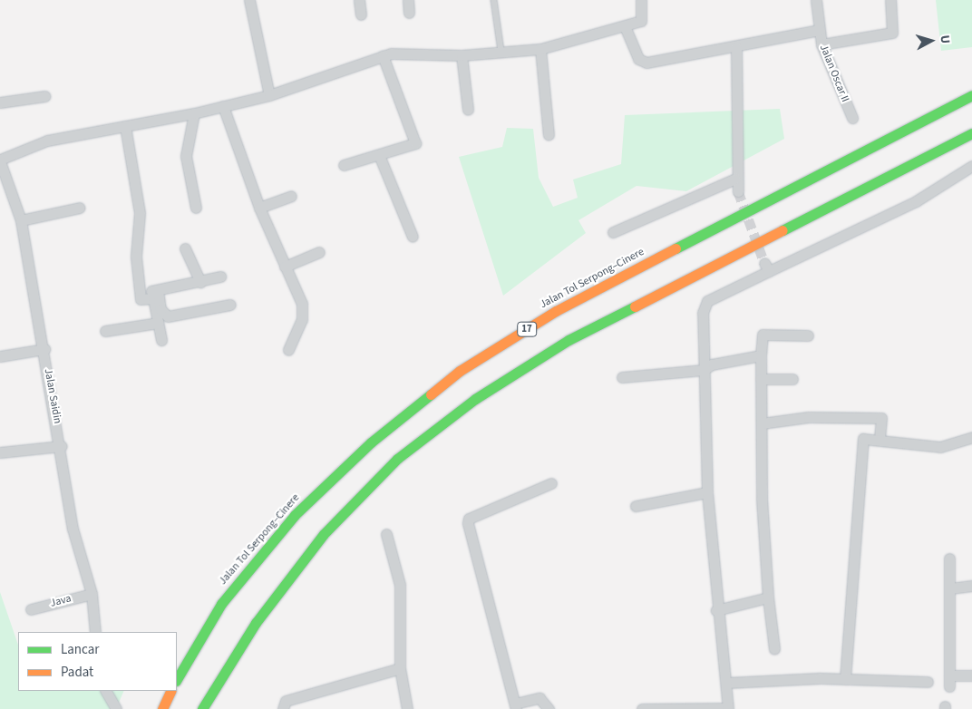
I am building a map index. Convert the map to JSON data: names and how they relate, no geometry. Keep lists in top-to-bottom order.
{
  "streets": {
    "highway": ["Jalan Tol Serpong–Cinere", "17"],
    "street": ["Jalan Oscar II", "Jalan Saidin", "Java"]
  },
  "crossings": [
    ["Jalan Saidin", "Java"]
  ],
  "legend": ["Lancar", "Padat"],
  "north": "right"
}
